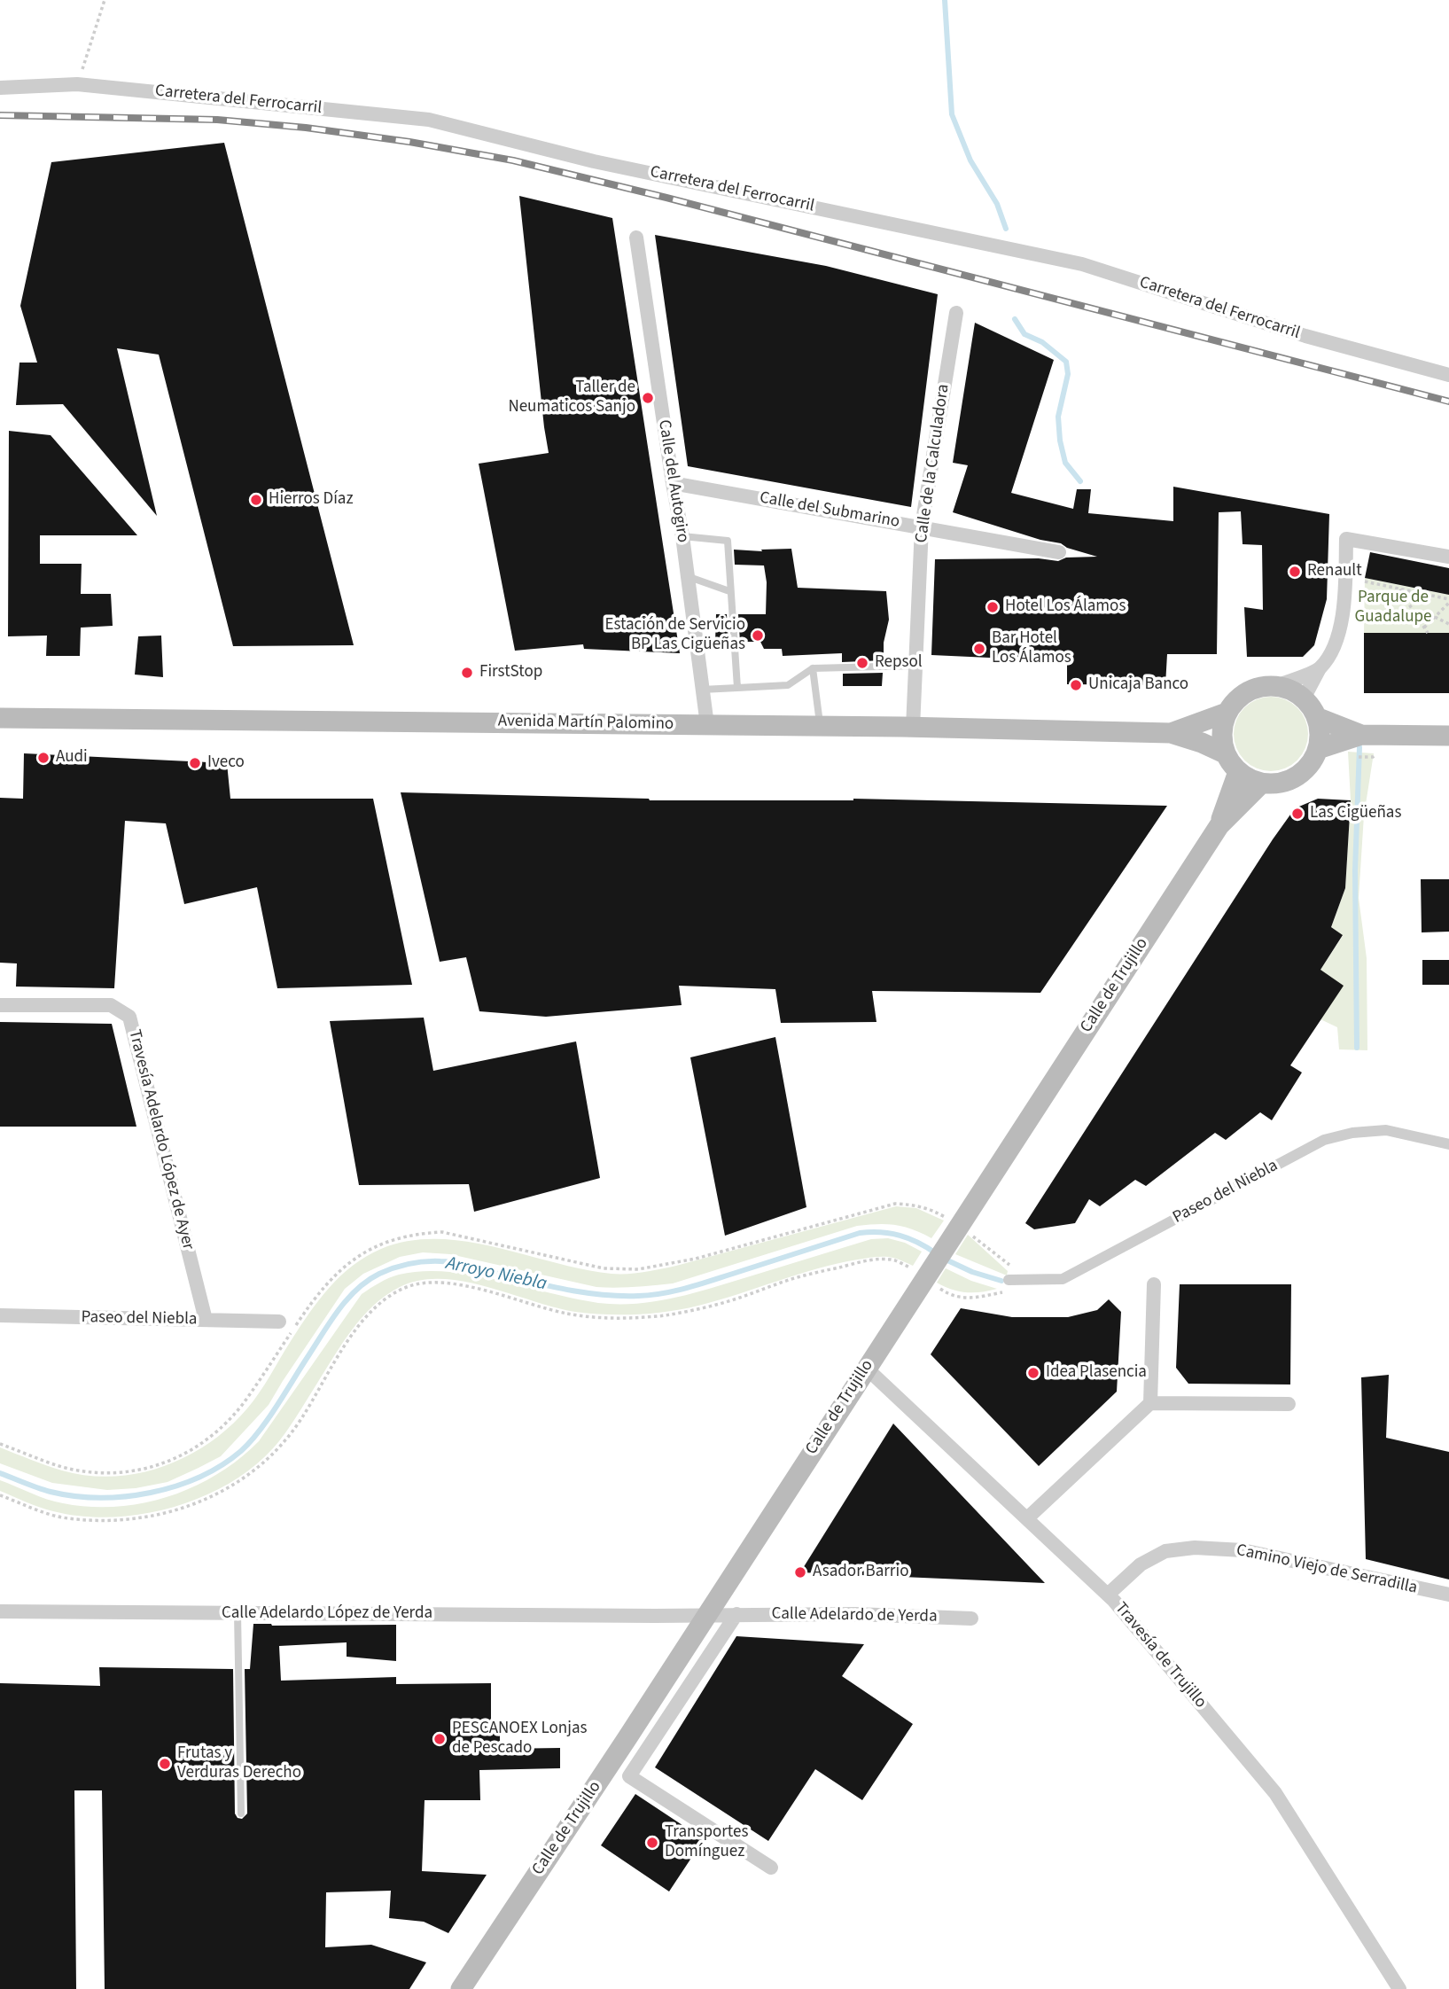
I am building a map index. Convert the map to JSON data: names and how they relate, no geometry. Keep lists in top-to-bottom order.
{
  "streets": {
    "main road": ["Avenida Martín Palomino", "Calle de Trujillo"],
    "street": [
      "Carretera del Ferrocarril",
      "Calle de la Calculadora",
      "Calle del Autogiro",
      "Calle del Submarino",
      "Travesía Adelardo López de Ayer",
      "Paseo del Niebla",
      "Camino Viejo de Serradilla",
      "Calle Adelardo López de Yerda",
      "Calle Adelardo de Yerda",
      "Travesía de Trujillo"
    ]
  },
  "crossings": [
    ["Calle de la Calculadora", "Calle del Submarino"],
    ["Calle de la Calculadora", "Avenida Martín Palomino"],
    ["Calle del Autogiro", "Calle del Submarino"],
    ["Calle del Autogiro", "Avenida Martín Palomino"],
    ["Calle de Trujillo", "Calle Adelardo López de Yerda"],
    ["Calle de Trujillo", "Calle Adelardo de Yerda"],
    ["Calle de Trujillo", "Travesía de Trujillo"],
    ["Travesía Adelardo López de Ayer", "Paseo del Niebla"],
    ["Camino Viejo de Serradilla", "Travesía de Trujillo"],
    ["Calle Adelardo López de Yerda", "Calle Adelardo de Yerda"]
  ],
  "water": ["Arroyo Niebla"],
  "parks": ["Parque de Guadalupe"],
  "places": [
    "Taller de Neumaticos Sanjo",
    "Hierros Díaz",
    "Renault",
    "Hotel Los Álamos",
    "Estación de Servicio BP Las Cigüeñas",
    "Bar Hotel Los Álamos",
    "Repsol",
    "FirstStop",
    "Unicaja Banco",
    "Audi",
    "Iveco",
    "Las Cigüeñas",
    "Idea Plasencia",
    "Asador Barrio",
    "PESCANOEX Lonjas de Pescado",
    "Frutas y Verduras Derecho",
    "Transportes Domínguez"
  ]
}
